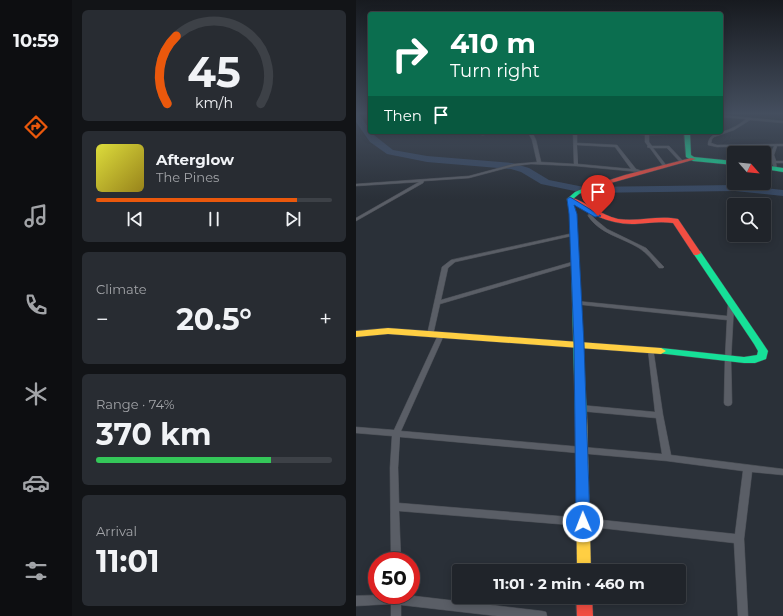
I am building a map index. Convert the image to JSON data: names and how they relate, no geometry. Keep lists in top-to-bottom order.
{
  "north": "bottom right",
  "page": {
    "tabs": "10:59",
    "turn": ["410 m", "Turn right"],
    "then": "Then",
    "song": ["Afterglow", "The Pines"],
    "tile": [
      "Climate",
      ["Range · 74%", "370 km"],
      ["Arrival", "11:01"]
    ],
    "heat": ["−", "20.5°", "+"],
    "limit": "50",
    "trip": "11:01 · 2 min · 460 m",
    "gauge": ["45", "km/h"]
  }
}
